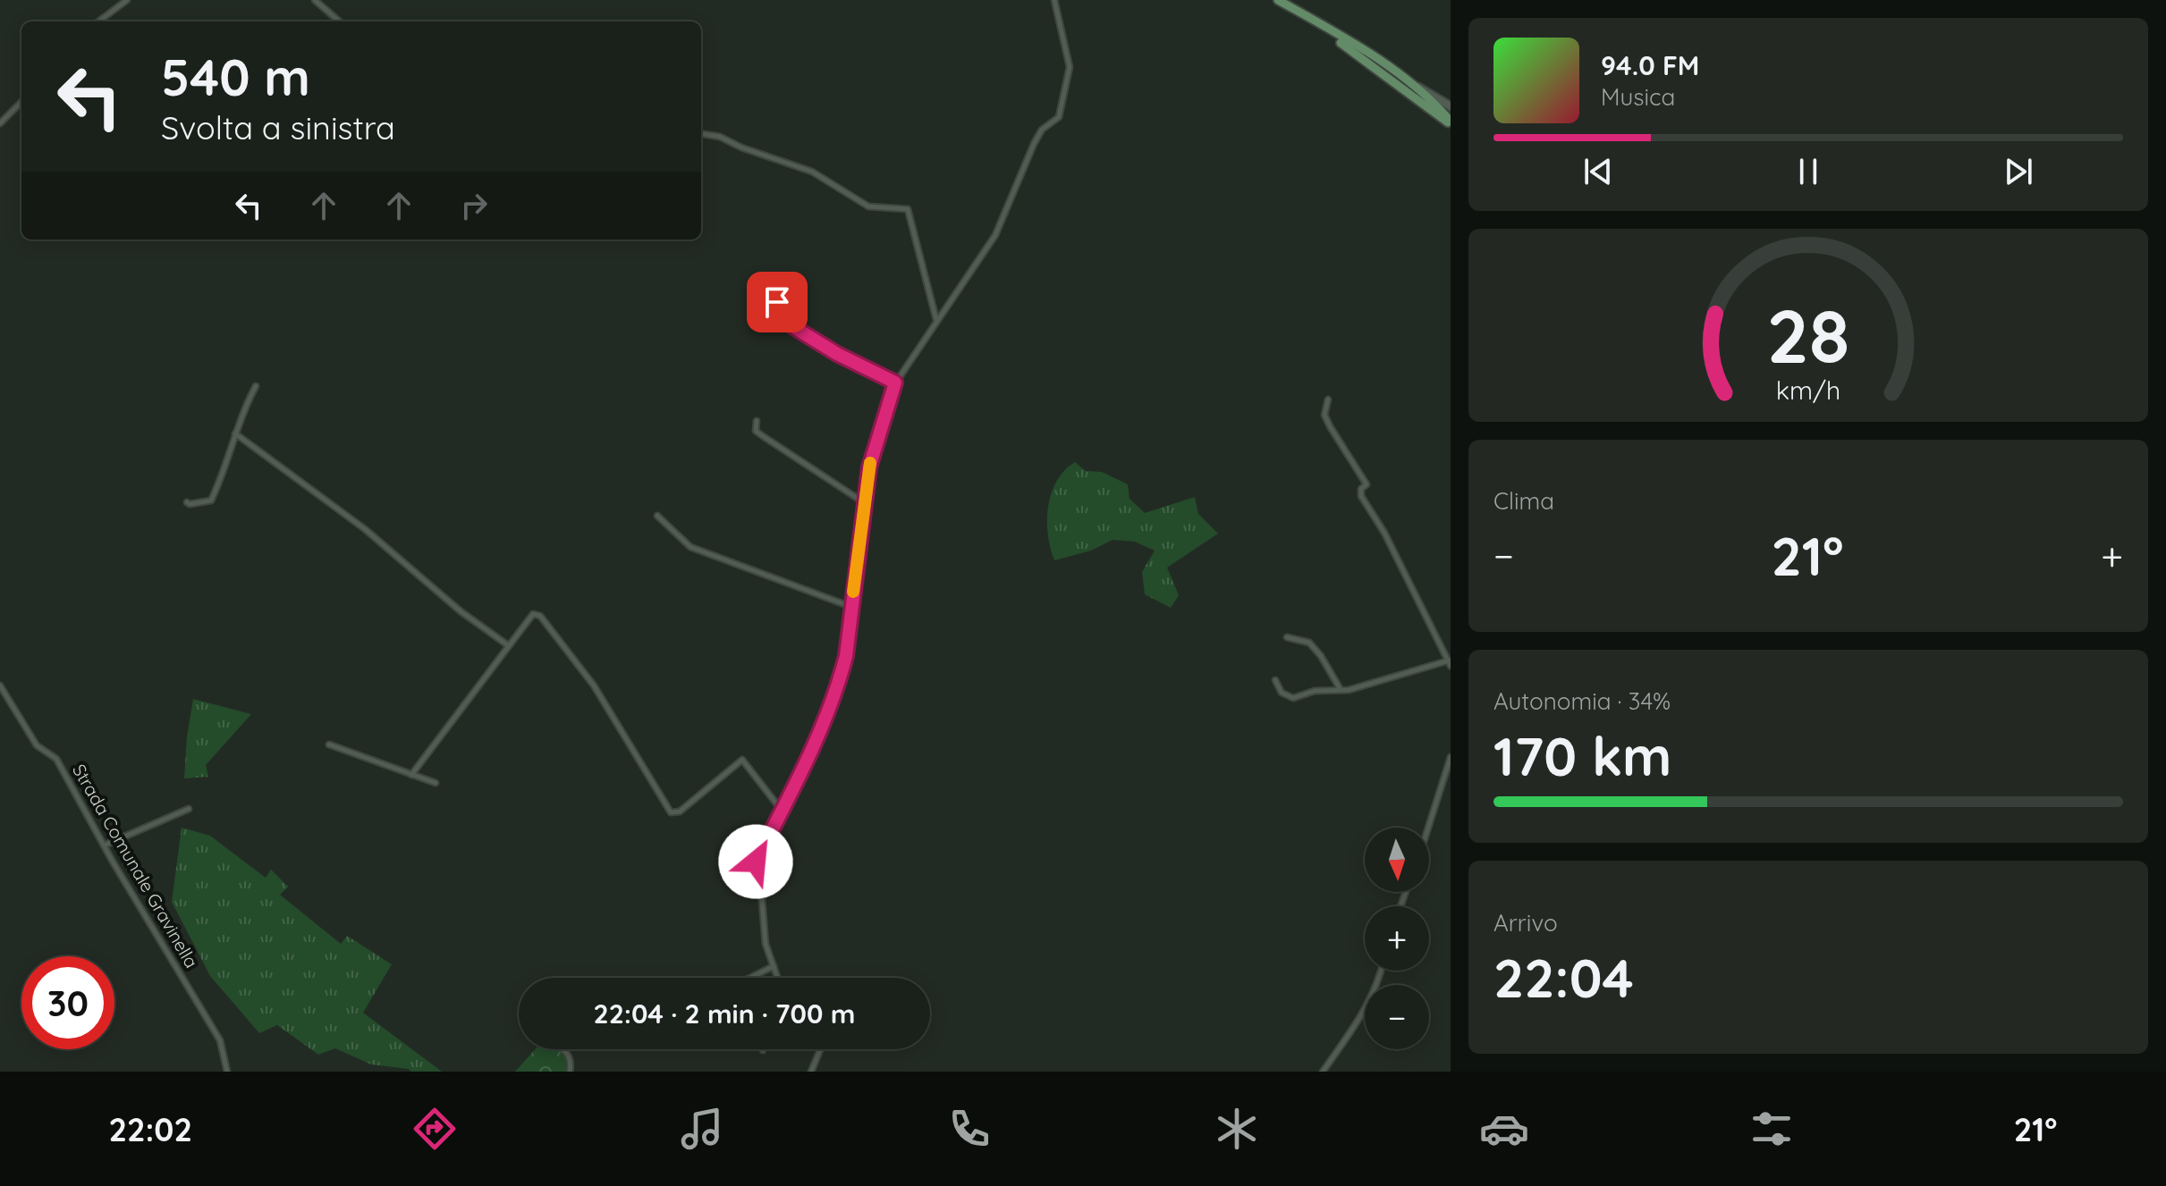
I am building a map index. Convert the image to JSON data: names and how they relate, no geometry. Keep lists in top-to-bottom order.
{
  "streets": {
    "street": ["Strada Comunale Gravinella"]
  },
  "north": "bottom",
  "page": {
    "turn": ["540 m", "Svolta a sinistra"],
    "song": ["94.0 FM", "Musica"],
    "tile": [
      "Clima",
      ["Autonomia · 34%", "170 km"],
      ["Arrivo", "22:04"]
    ],
    "heat": ["−", "21°", "+"],
    "map_buttons": ["+", "−"],
    "limit": "30",
    "trip": "22:04 · 2 min · 700 m",
    "tabs": ["22:02", "21°"],
    "gauge": ["28", "km/h"]
  }
}
